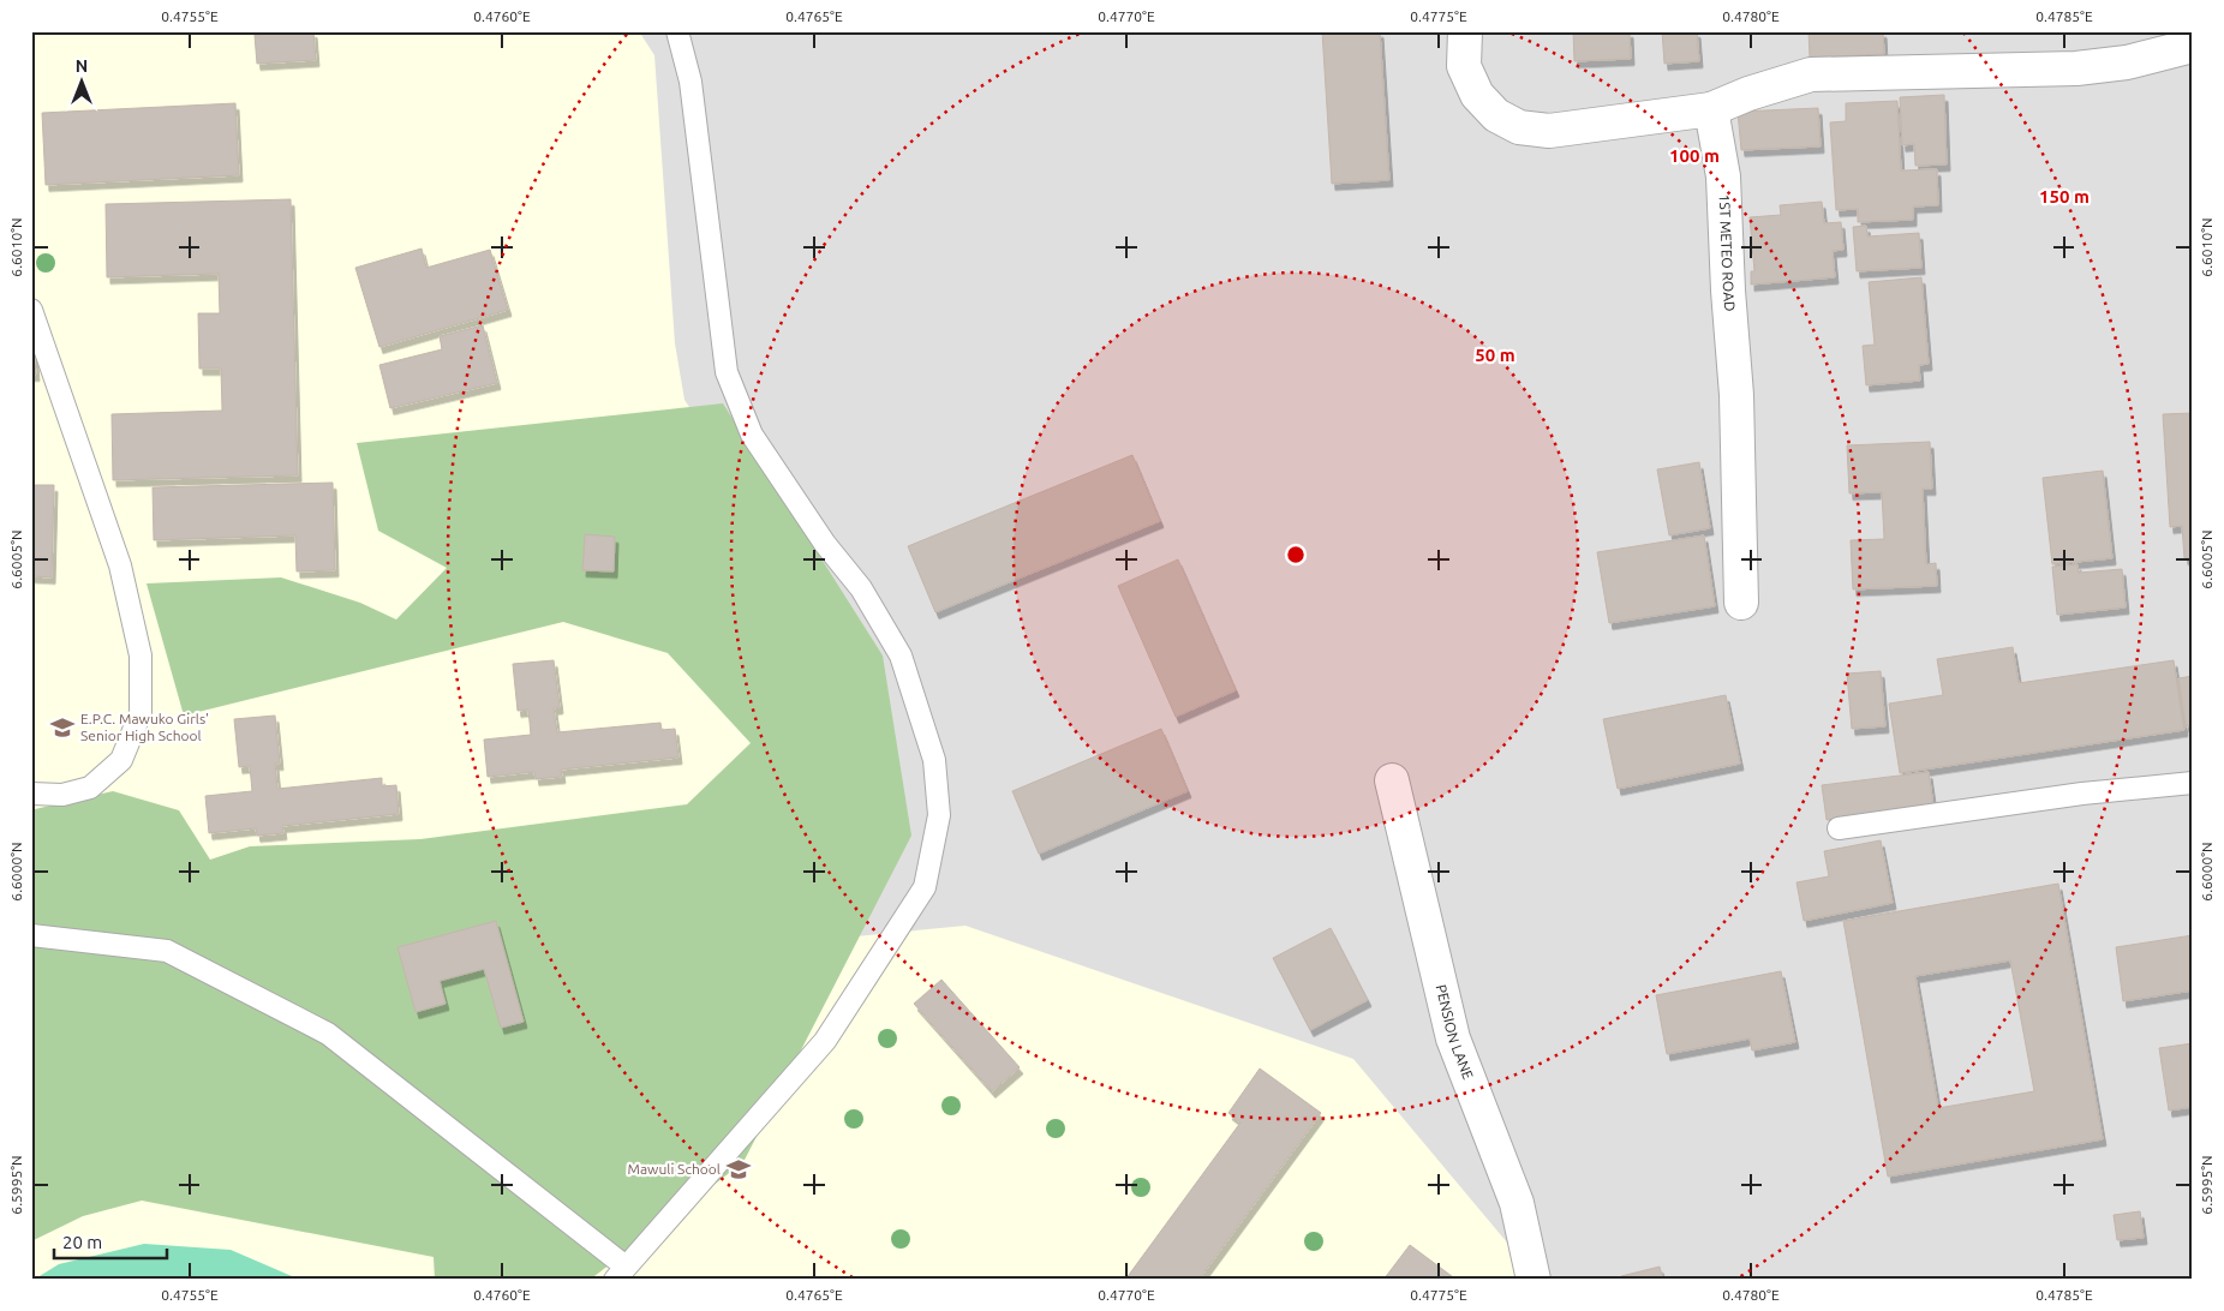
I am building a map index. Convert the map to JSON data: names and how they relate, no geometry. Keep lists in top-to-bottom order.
{
  "streets": {
    "street": ["1ST METEO ROAD", "PENSION LANE"]
  },
  "places": {
    "school or university": ["E.P.C. Mawuko Girls' Senior High School", "Mawuli School"]
  },
  "scale_bar": "20 m",
  "north": "top",
  "coordinates": [
    "0.4755°E",
    "0.4760°E",
    "0.4765°E",
    "0.4770°E",
    "0.4775°E",
    "0.4780°E",
    "0.4785°E",
    "6.6010°N",
    "6.6005°N",
    "6.6000°N",
    "6.5995°N"
  ],
  "rings": ["100 m", "150 m", "50 m"]
}
